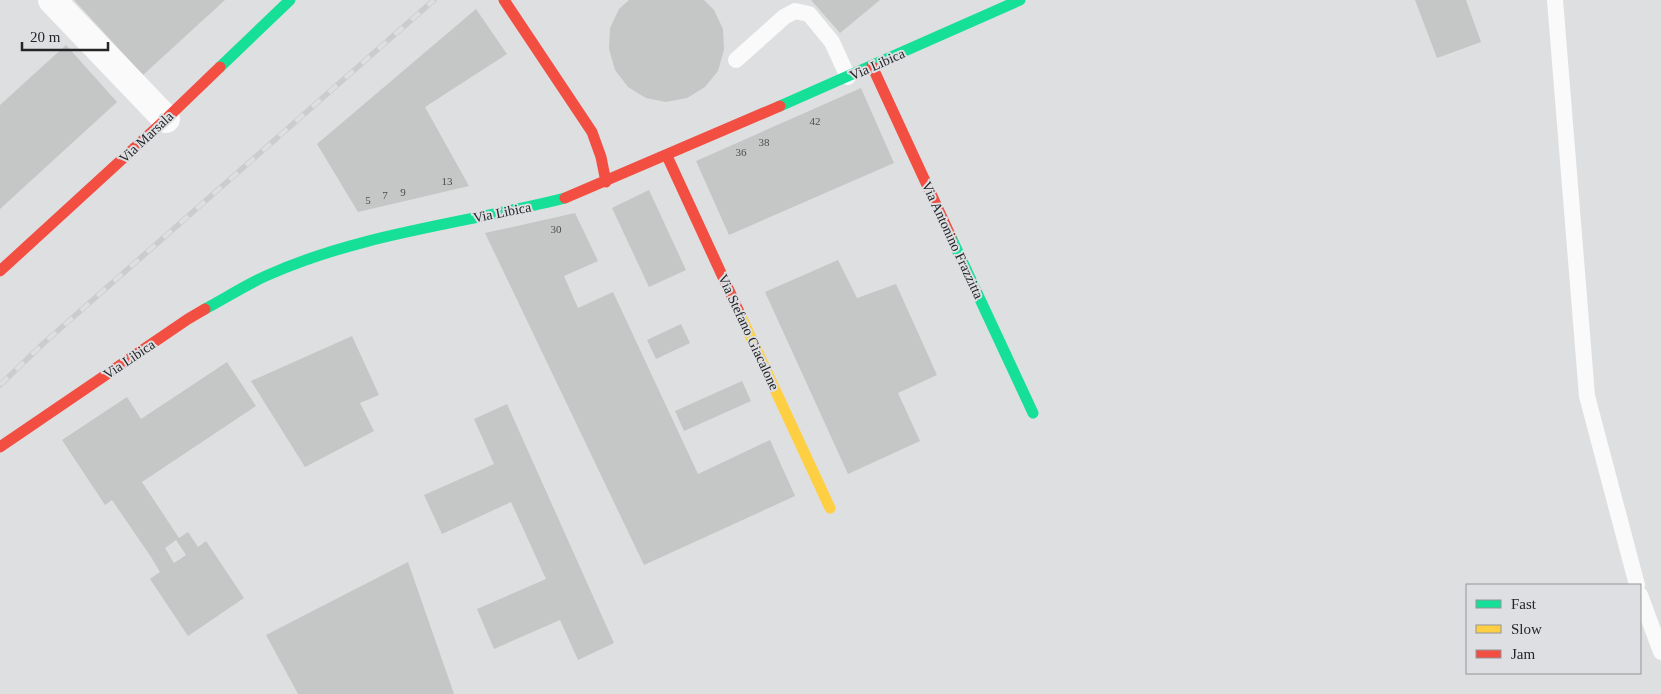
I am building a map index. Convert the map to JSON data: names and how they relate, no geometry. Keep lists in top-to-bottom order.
{
  "streets": {
    "main road": [
      "Via Libica",
      "Via Marsala",
      "Via Antonino Frazzitta",
      "Via Stefano Giacalone"
    ]
  },
  "crossings": [
    ["Via Libica", "Via Antonino Frazzitta"],
    ["Via Libica", "Via Stefano Giacalone"]
  ],
  "house_numbers": [
    "42",
    "38",
    "36",
    "13",
    "9",
    "7",
    "5",
    "30"
  ],
  "legend": ["Fast", "Slow", "Jam"],
  "scale_bar": "20 m"
}
